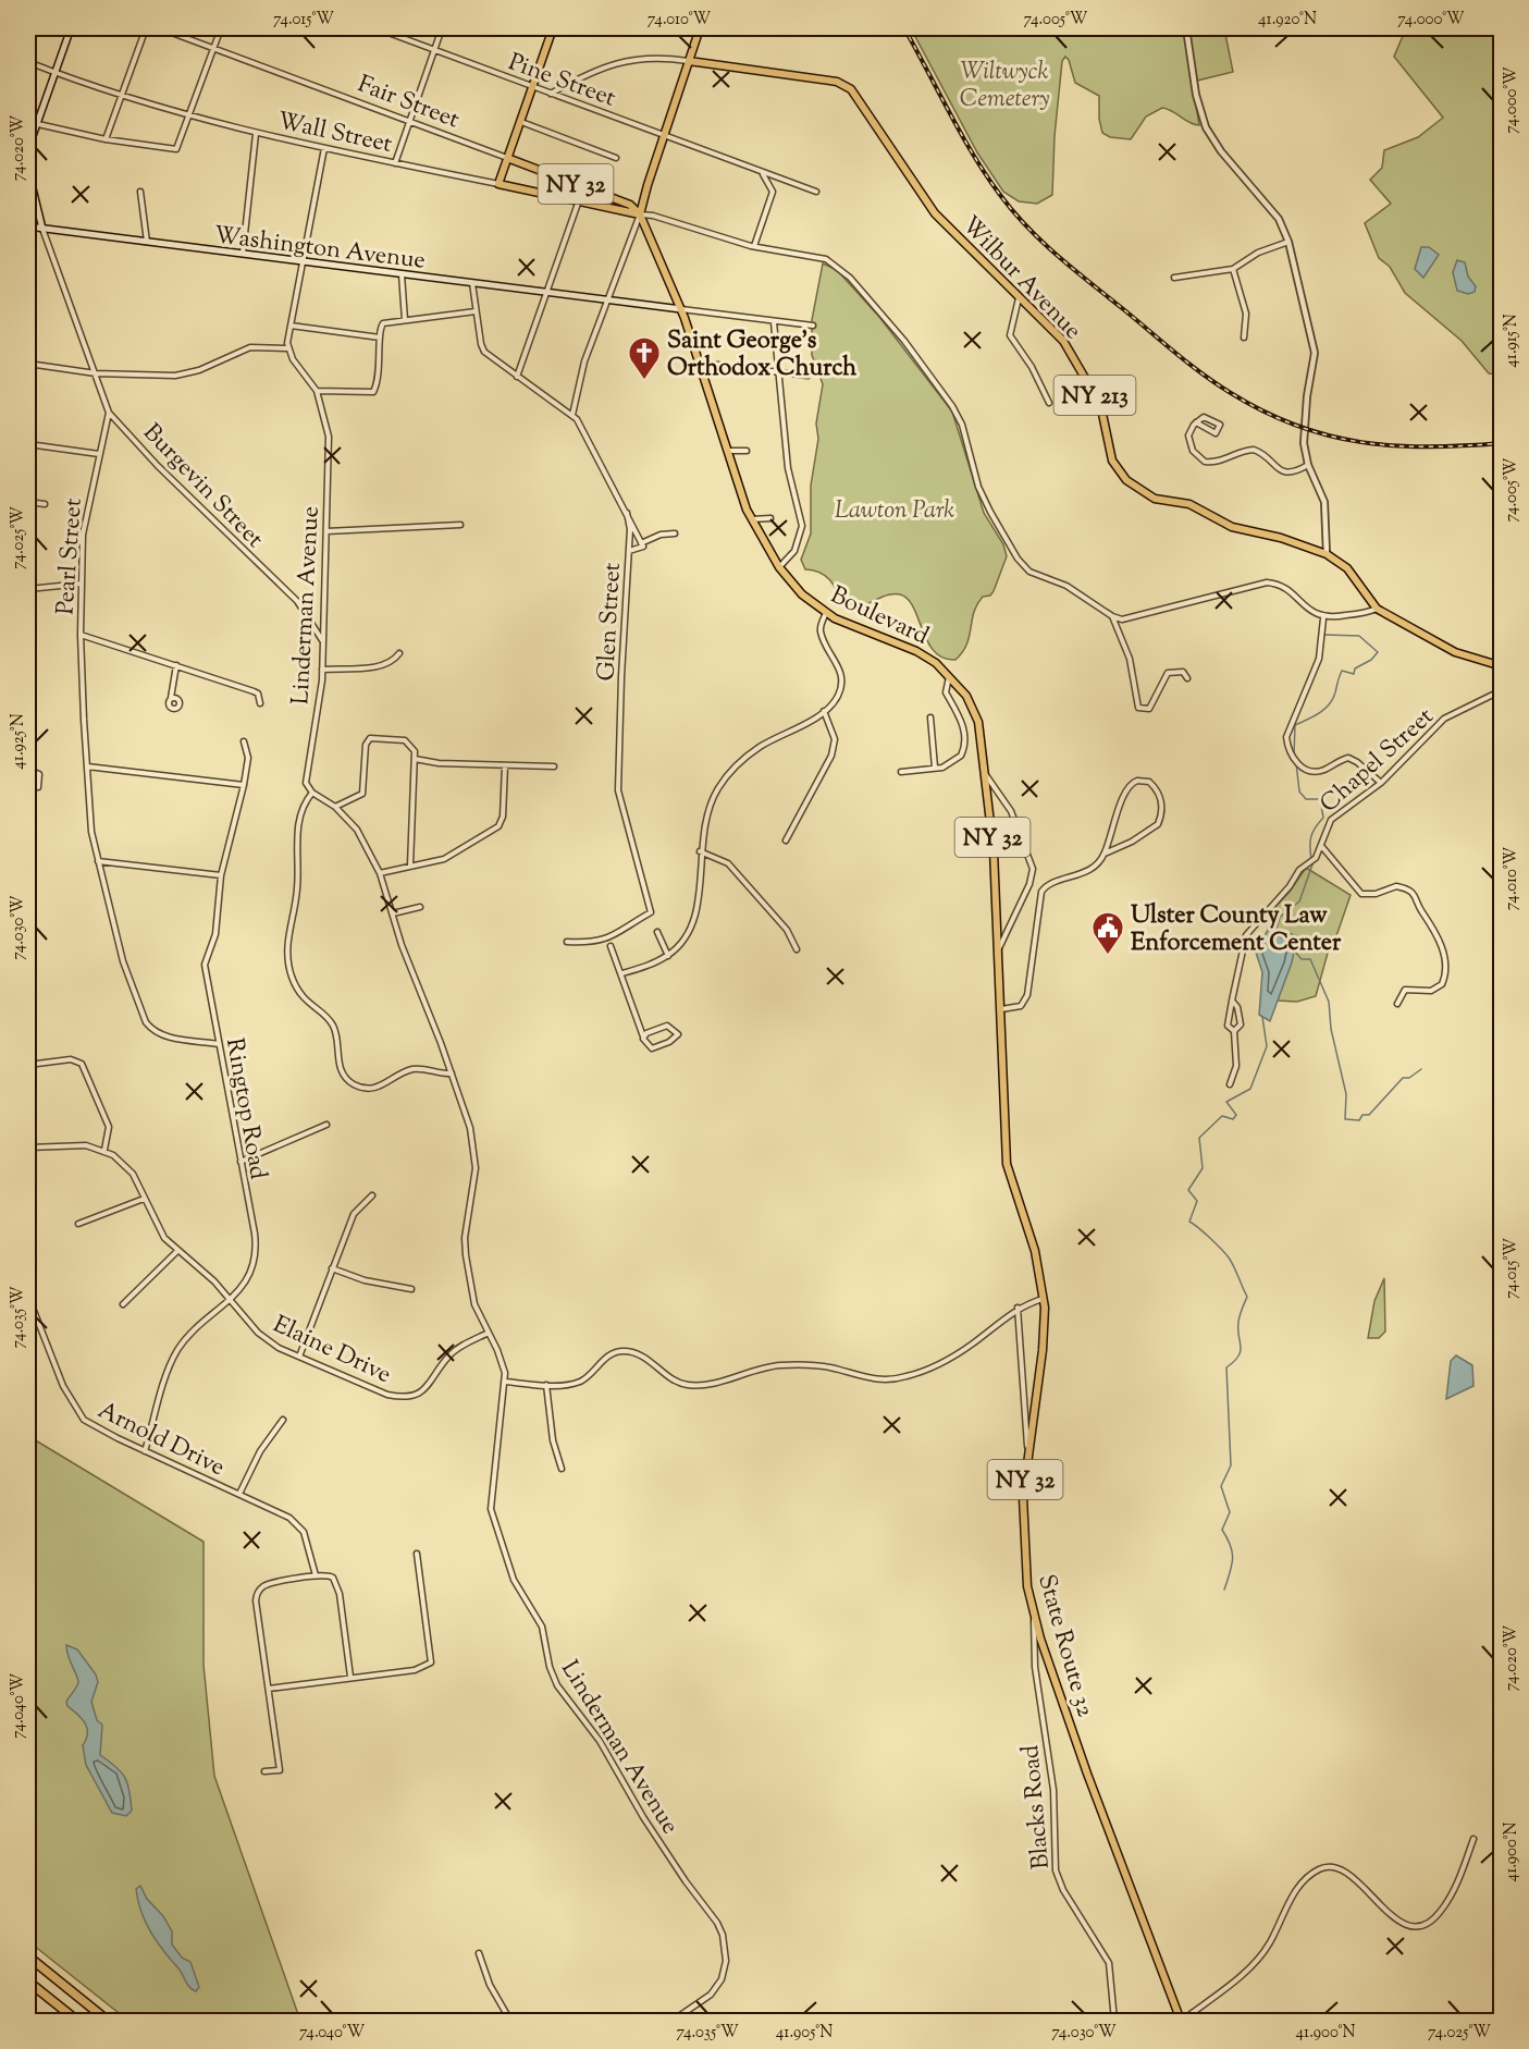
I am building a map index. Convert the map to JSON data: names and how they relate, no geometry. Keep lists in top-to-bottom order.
{
  "streets": {
    "main road": [
      "Fair Street",
      "Wall Street",
      "NY 32",
      "Washington Avenue",
      "Wilbur Avenue",
      "NY 213",
      "Boulevard",
      "State Route 32"
    ],
    "street": [
      "Pine Street",
      "Burgevin Street",
      "Pearl Street",
      "Linderman Avenue",
      "Glen Street",
      "Chapel Street",
      "Ringtop Road",
      "Elaine Drive",
      "Arnold Drive",
      "Blacks Road"
    ]
  },
  "crossings": [
    ["Pine Street", "NY 32"],
    ["Fair Street", "Wall Street"],
    ["Fair Street", "NY 32"],
    ["Fair Street", "Boulevard"],
    ["Wall Street", "NY 32"],
    ["Wall Street", "Boulevard"],
    ["Washington Avenue", "Boulevard"],
    ["Burgevin Street", "Pearl Street"],
    ["Burgevin Street", "Linderman Avenue"],
    ["Pearl Street", "Ringtop Road"],
    ["Linderman Avenue", "Elaine Drive"],
    ["Boulevard", "State Route 32"],
    ["Ringtop Road", "Elaine Drive"],
    ["Ringtop Road", "Arnold Drive"],
    ["State Route 32", "Blacks Road"]
  ],
  "parks": ["Wiltwyck Cemetery", "Lawton Park"],
  "places": {
    "church": ["Saint George's Orthodox Church"],
    "public building": ["Ulster County Law Enforcement Center"]
  },
  "coordinates": [
    "74.015°W",
    "74.010°W",
    "74.005°W",
    "41.920°N",
    "74.000°W",
    "74.020°W",
    "41.915°N",
    "74.025°W",
    "41.925°N",
    "74.030°W",
    "74.035°W",
    "74.040°W",
    "41.900°N",
    "41.905°N"
  ]
}
